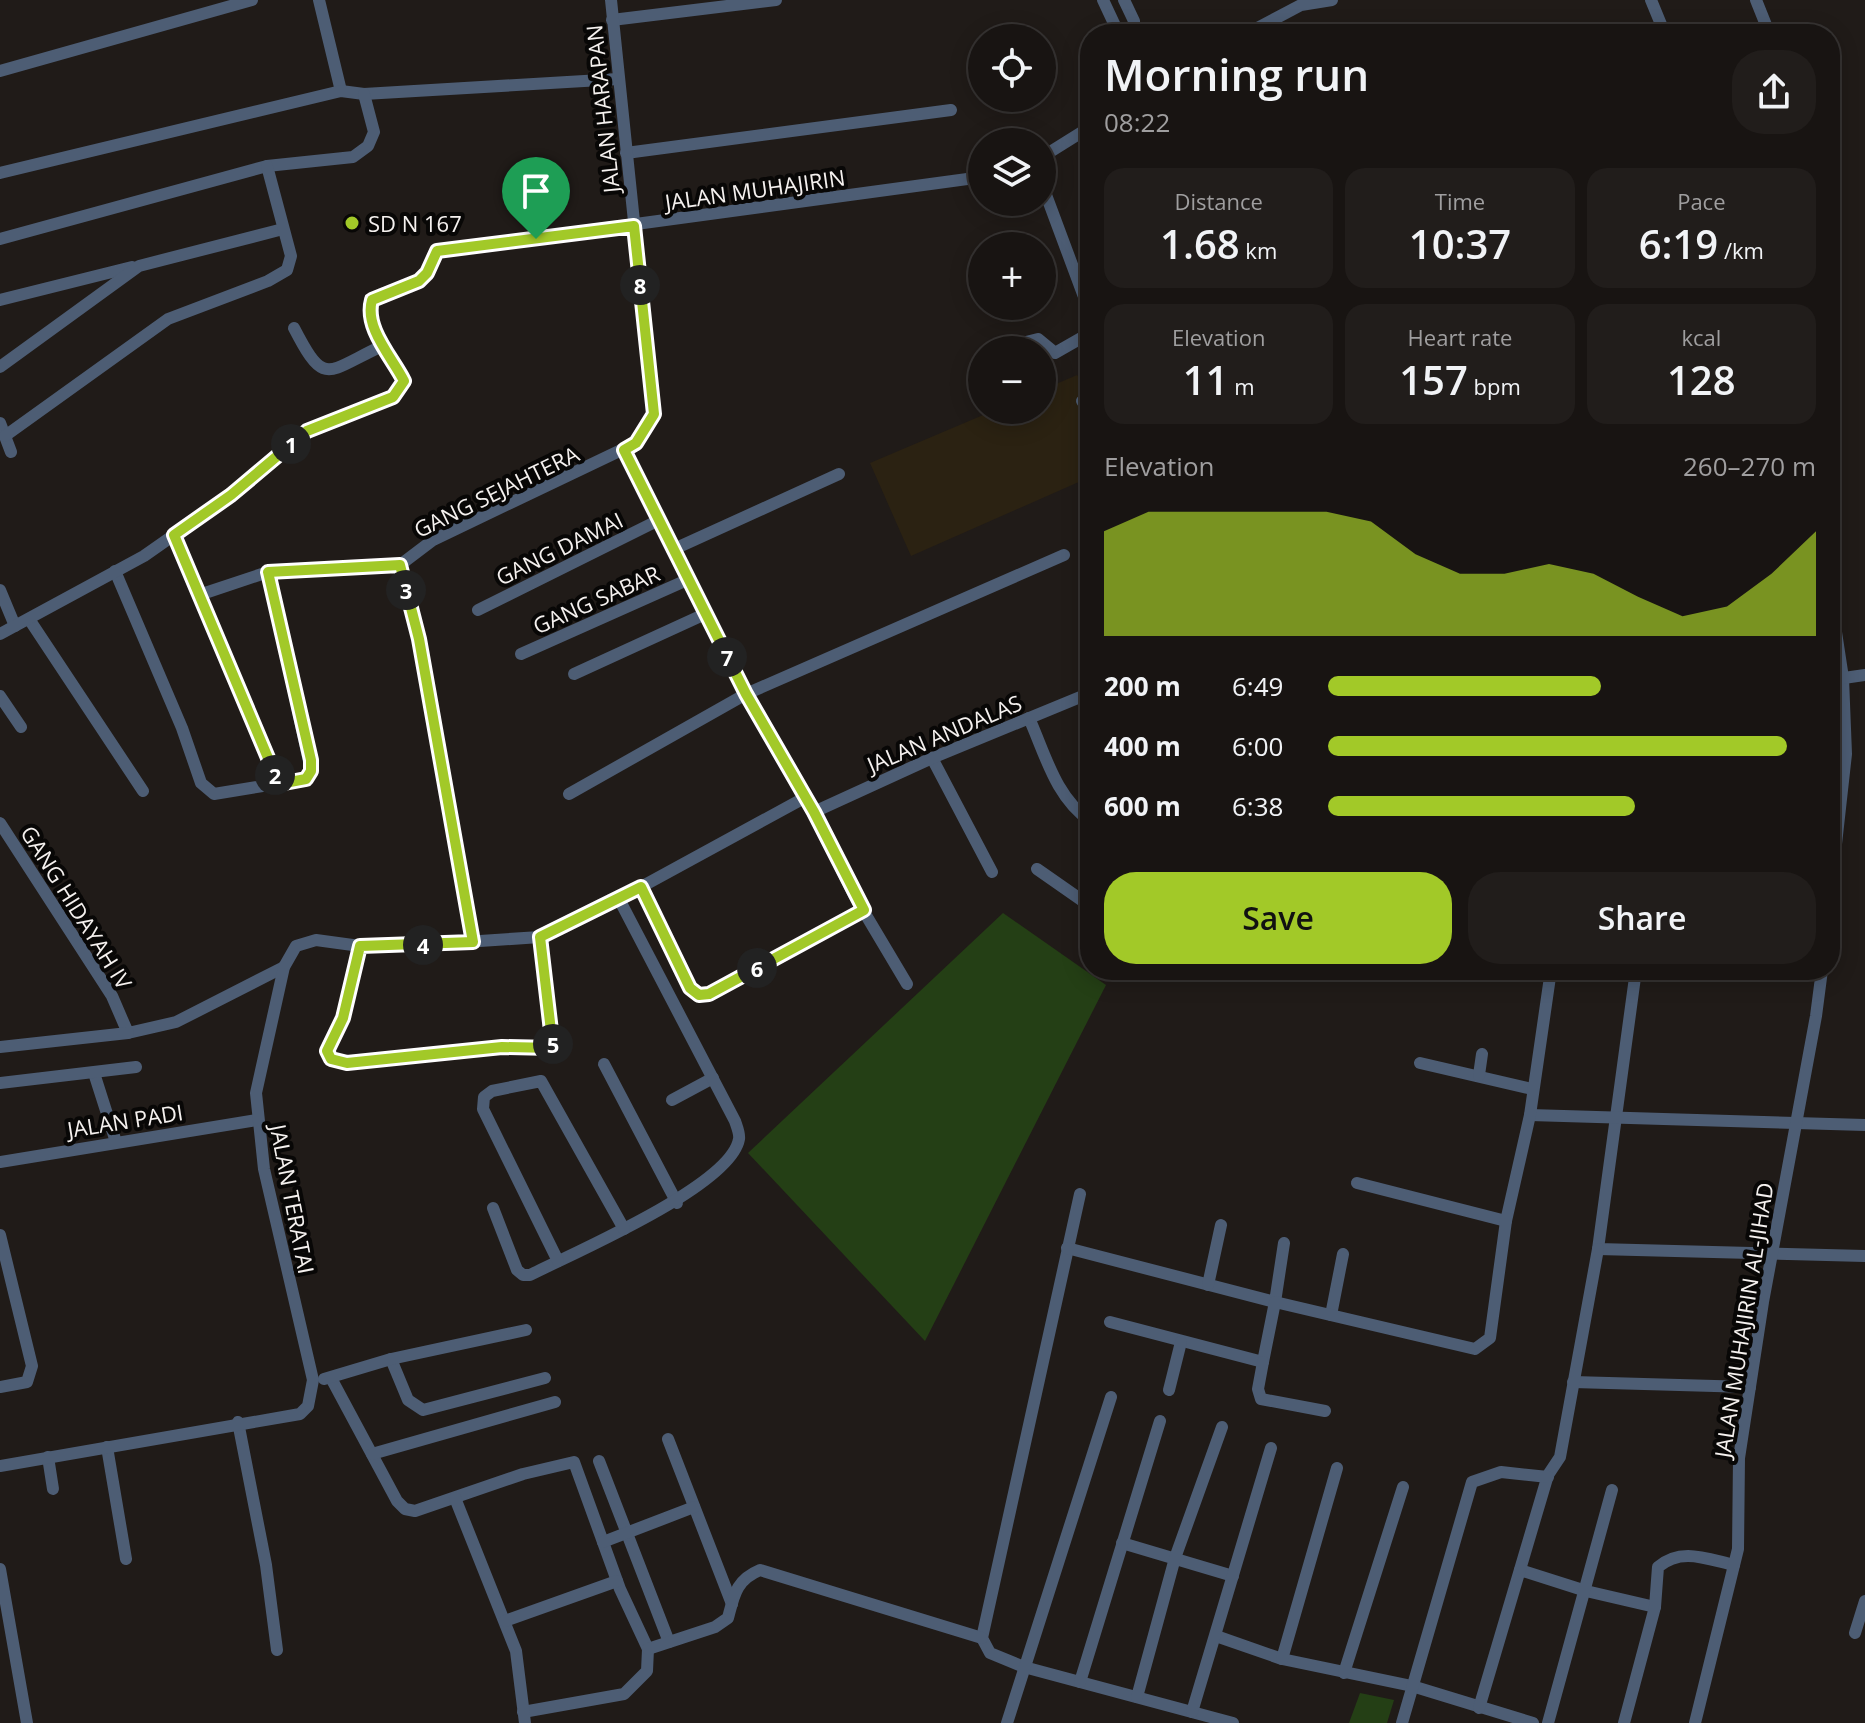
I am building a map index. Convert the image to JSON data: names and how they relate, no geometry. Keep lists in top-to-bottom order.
{
  "streets": {
    "street": [
      "JALAN HARAPAN",
      "JALAN MUHAJIRIN",
      "GANG SEJAHTERA",
      "GANG DAMAI",
      "GANG SABAR",
      "JALAN ANDALAS",
      "GANG HIDAYAH IV",
      "JALAN PADI",
      "JALAN TERATAI",
      "JALAN MUHAJIRIN AL-JIHAD"
    ]
  },
  "crossings": [
    ["JALAN HARAPAN", "JALAN MUHAJIRIN"],
    ["JALAN HARAPAN", "GANG SEJAHTERA"],
    ["JALAN PADI", "JALAN TERATAI"]
  ],
  "places": ["SD N 167"],
  "page": {
    "map_buttons": ["+", "−"],
    "heading": ["Morning run", "08:22"],
    "stats": [
      ["Distance", "1.68 km"],
      ["Time", "10:37"],
      ["Pace", "6:19 /km"],
      ["Elevation", "11 m"],
      ["Heart rate", "157 bpm"],
      ["kcal", "128"]
    ],
    "pins": [
      "8",
      "1",
      "3",
      "7",
      "2",
      "4",
      "6",
      "5"
    ],
    "chart": ["Elevation", "260–270 m"],
    "list": [
      {
        "name": "200 m",
        "note": "6:49"
      },
      {
        "name": "400 m",
        "note": "6:00"
      },
      {
        "name": "600 m",
        "note": "6:38"
      }
    ],
    "buttons": ["Save", "Share"]
  }
}
